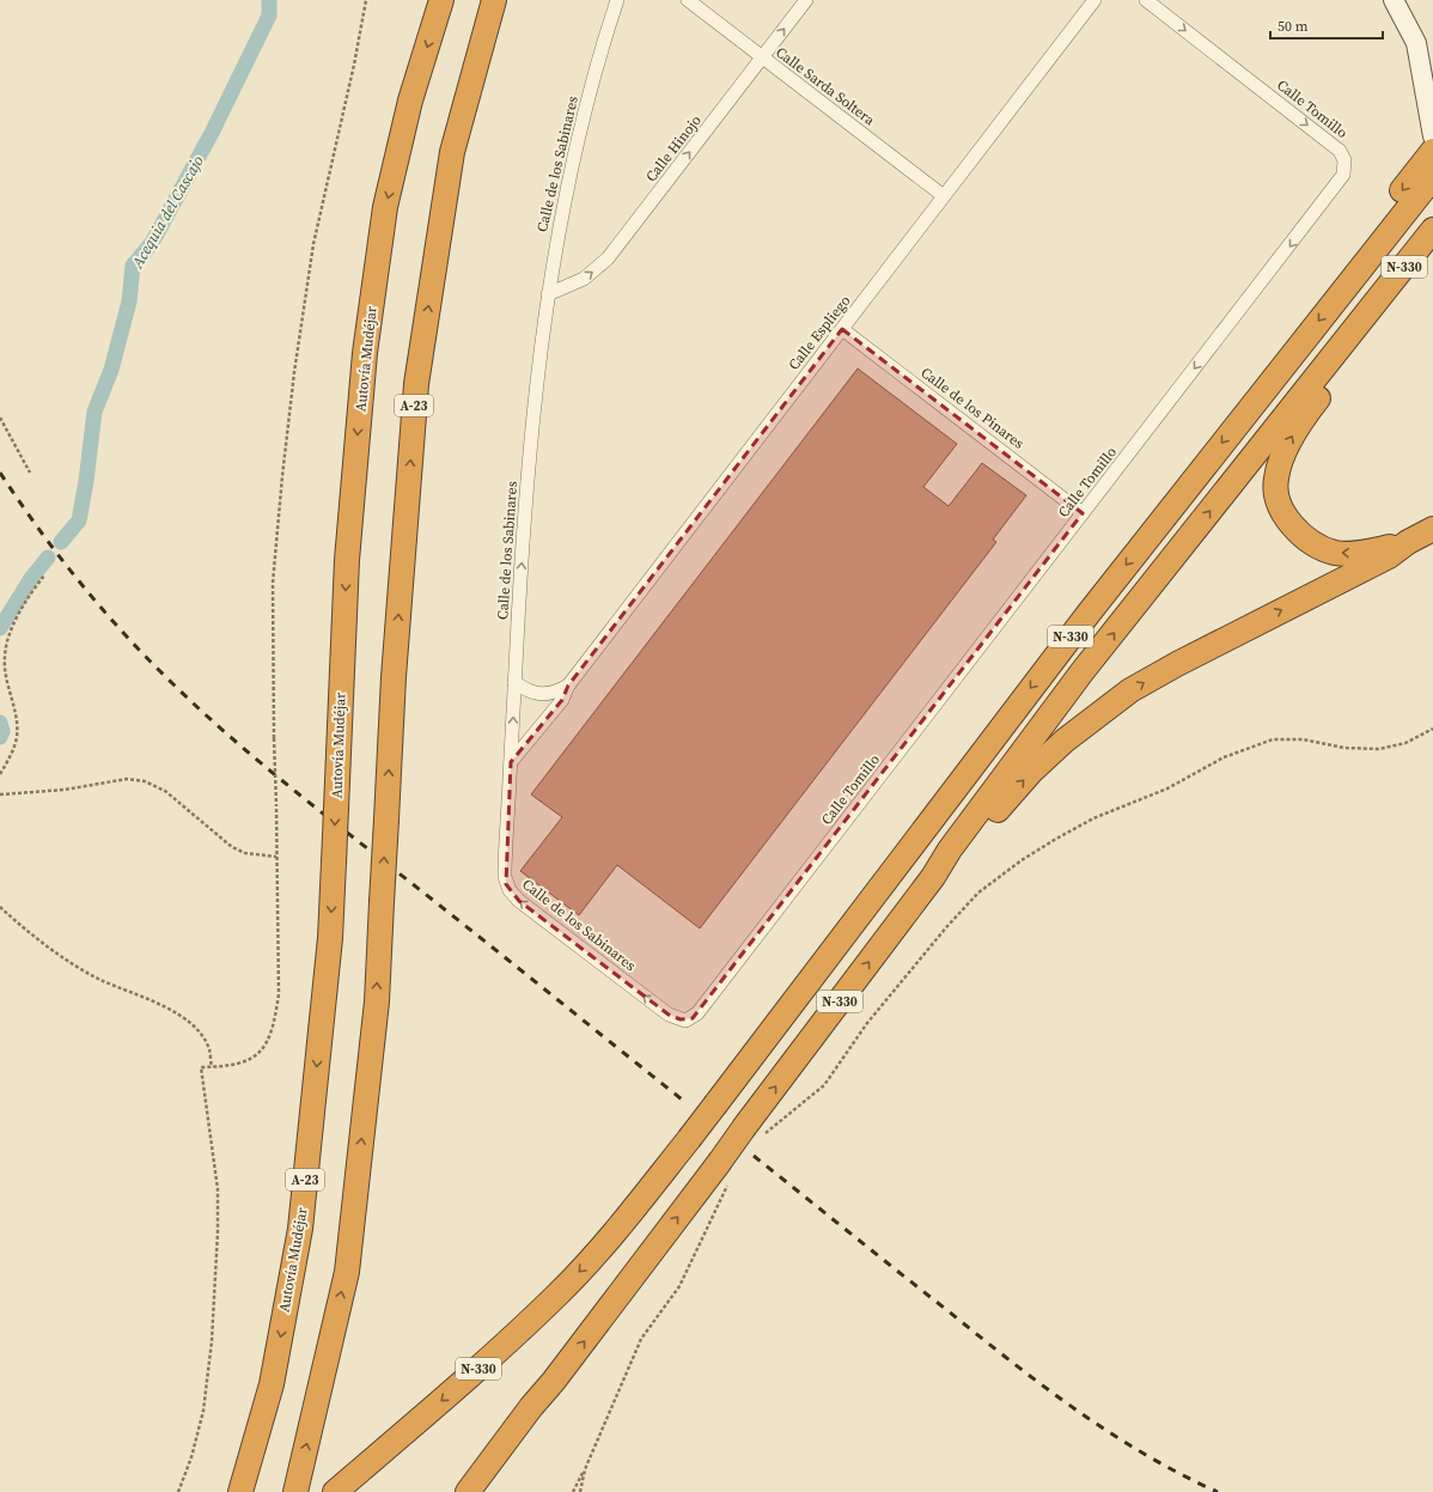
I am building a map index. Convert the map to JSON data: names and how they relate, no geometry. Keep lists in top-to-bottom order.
{
  "streets": {
    "highway": ["N-330", "Autovía Mudéjar", "A-23"],
    "street": [
      "Calle Sarda Soltera",
      "Calle Tomillo",
      "Calle Hinojo",
      "Calle de los Sabinares",
      "Calle Espliego",
      "Calle de los Pinares"
    ]
  },
  "crossings": [
    ["Calle Sarda Soltera", "Calle Hinojo"],
    ["Calle Sarda Soltera", "Calle Espliego"],
    ["Calle Tomillo", "Calle de los Sabinares"],
    ["Calle Tomillo", "Calle de los Pinares"],
    ["Calle Hinojo", "Calle de los Sabinares"],
    ["Calle de los Sabinares", "Calle Espliego"],
    ["Calle Espliego", "Calle de los Pinares"]
  ],
  "one_way": ["Calle Hinojo", "Calle de los Sabinares"],
  "water": ["Acequia del Cascajo"],
  "scale_bar": "50 m"
}
